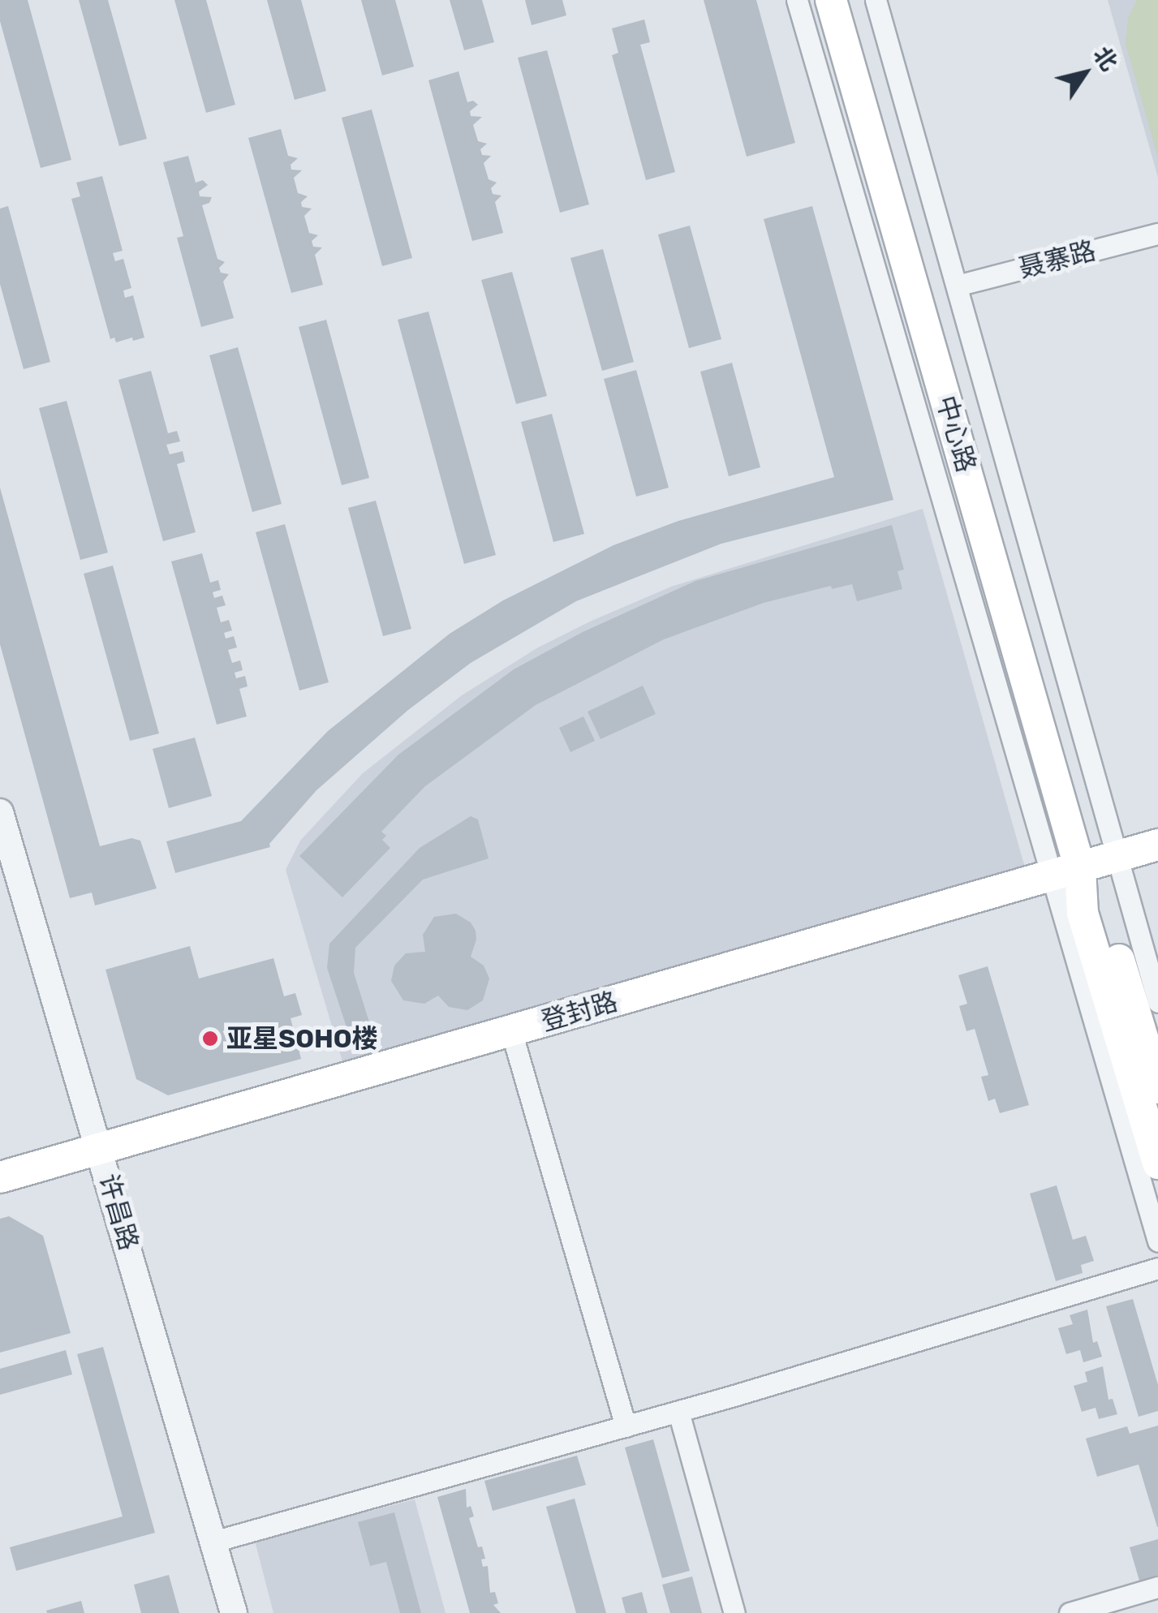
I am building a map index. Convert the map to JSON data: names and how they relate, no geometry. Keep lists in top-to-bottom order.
{
  "streets": {
    "main road": ["中心路", "登封路"],
    "street": ["聂寨路", "许昌路"]
  },
  "crossings": [
    ["中心路", "登封路"],
    ["登封路", "许昌路"]
  ],
  "places": ["亚星SOHO楼"],
  "north": "top right"
}
